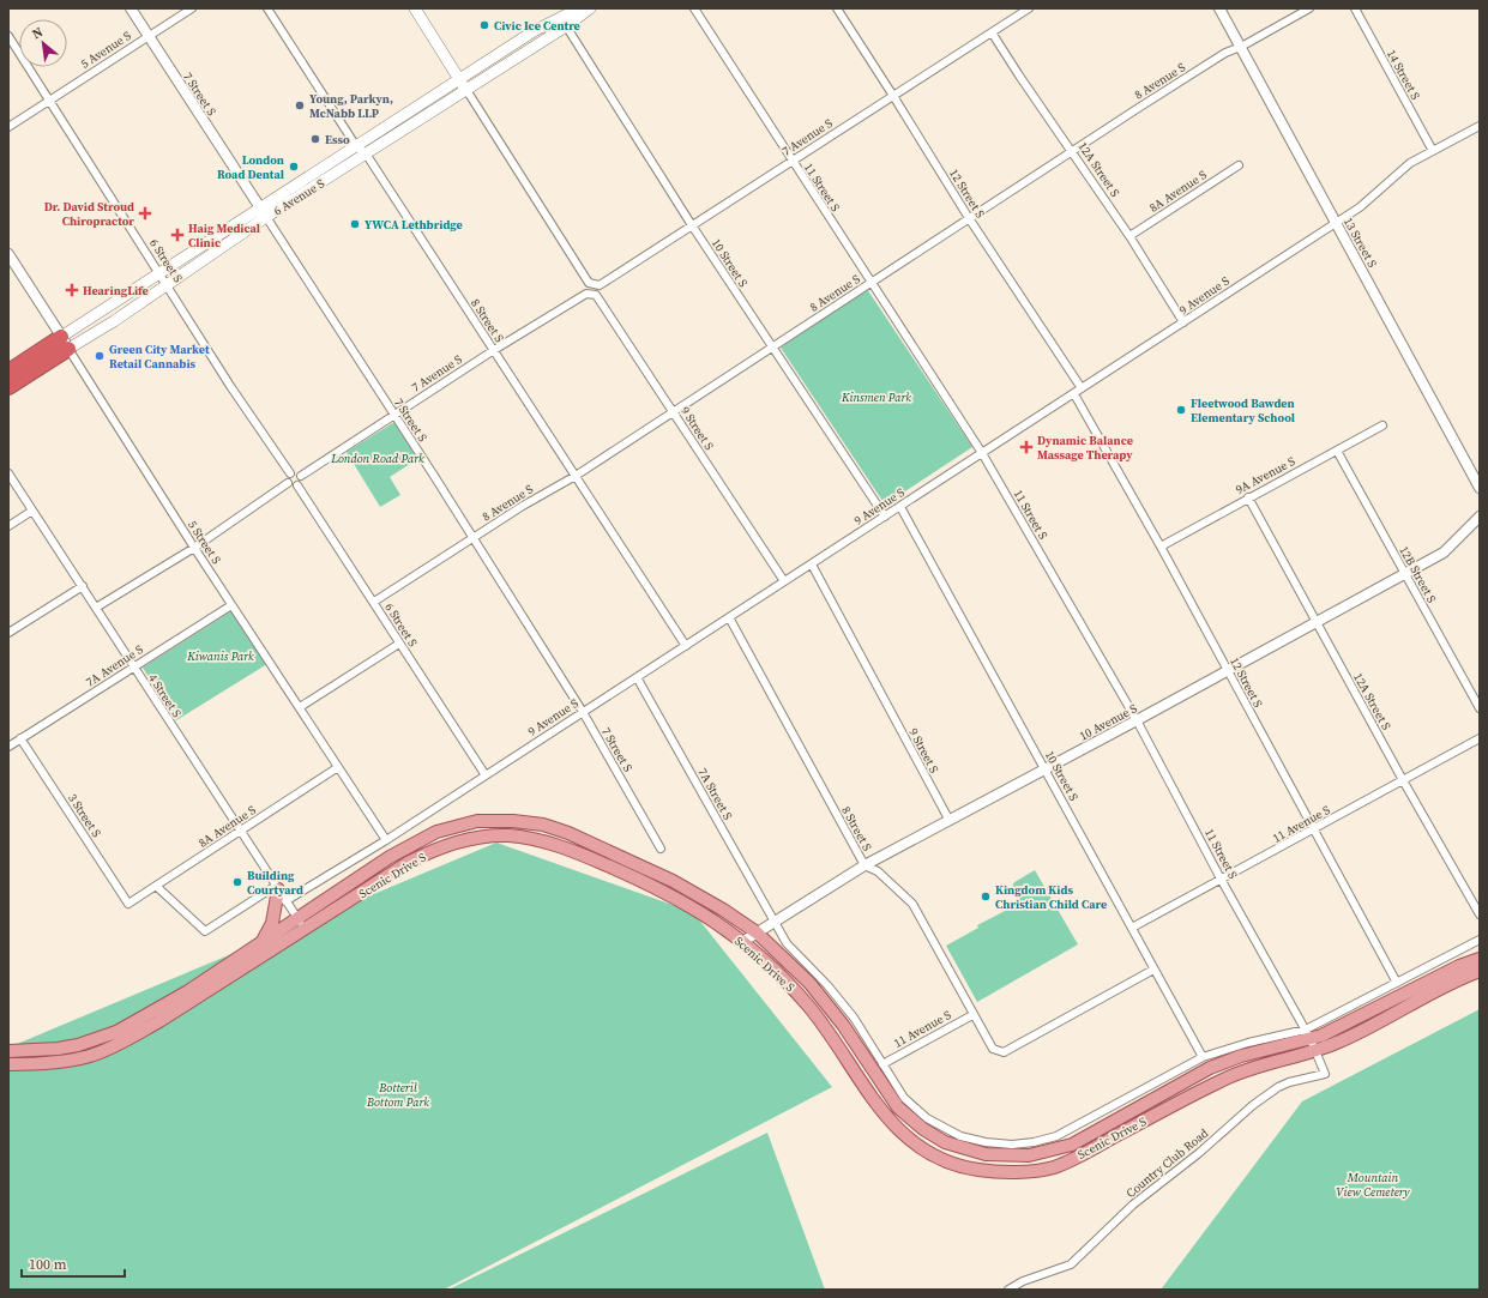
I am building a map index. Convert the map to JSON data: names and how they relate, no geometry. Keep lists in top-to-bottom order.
{
  "streets": {
    "highway": ["6 Avenue S"],
    "main road": ["Scenic Drive S"],
    "street": [
      "5 Avenue S",
      "14 Street S",
      "8 Avenue S",
      "7 Street S",
      "7 Avenue S",
      "12A Street S",
      "11 Street S",
      "8A Avenue S",
      "12 Street S",
      "13 Street S",
      "6 Street S",
      "10 Street S",
      "9 Avenue S",
      "8 Street S",
      "9 Street S",
      "9A Avenue S",
      "5 Street S",
      "12B Street S",
      "7A Avenue S",
      "4 Street S",
      "10 Avenue S",
      "7A Street S",
      "3 Street S",
      "11 Avenue S",
      "Country Club Road"
    ]
  },
  "crossings": [
    ["5 Avenue S", "7 Street S"],
    ["5 Avenue S", "6 Street S"],
    ["14 Street S", "9 Avenue S"],
    ["8 Avenue S", "7 Street S"],
    ["8 Avenue S", "12A Street S"],
    ["8 Avenue S", "11 Street S"],
    ["8 Avenue S", "12 Street S"],
    ["8 Avenue S", "13 Street S"],
    ["8 Avenue S", "6 Street S"],
    ["8 Avenue S", "10 Street S"],
    ["8 Avenue S", "8 Street S"],
    ["8 Avenue S", "9 Street S"],
    ["7 Street S", "7 Avenue S"],
    ["7 Street S", "6 Avenue S"],
    ["7 Street S", "9 Avenue S"],
    ["7 Avenue S", "12A Street S"],
    ["7 Avenue S", "11 Street S"],
    ["7 Avenue S", "12 Street S"],
    ["7 Avenue S", "6 Avenue S"],
    ["7 Avenue S", "6 Street S"],
    ["7 Avenue S", "10 Street S"],
    ["7 Avenue S", "8 Street S"],
    ["7 Avenue S", "9 Street S"],
    ["12A Street S", "8A Avenue S"],
    ["12A Street S", "9 Avenue S"],
    ["12A Street S", "9A Avenue S"],
    ["12A Street S", "10 Avenue S"],
    ["12A Street S", "11 Avenue S"],
    ["11 Street S", "9 Avenue S"],
    ["11 Street S", "10 Avenue S"],
    ["11 Street S", "11 Avenue S"],
    ["11 Street S", "Scenic Drive S"],
    ["11 Street S", "Country Club Road"],
    ["8A Avenue S", "5 Street S"],
    ["8A Avenue S", "4 Street S"],
    ["8A Avenue S", "3 Street S"],
    ["12 Street S", "9 Avenue S"],
    ["12 Street S", "9A Avenue S"],
    ["12 Street S", "10 Avenue S"],
    ["12 Street S", "11 Avenue S"],
    ["12 Street S", "Scenic Drive S"],
    ["6 Avenue S", "6 Street S"],
    ["6 Avenue S", "10 Street S"],
    ["6 Avenue S", "8 Street S"],
    ["6 Avenue S", "5 Street S"],
    ["13 Street S", "9 Avenue S"],
    ["6 Street S", "9 Avenue S"],
    ["10 Street S", "9 Avenue S"],
    ["10 Street S", "8 Street S"],
    ["10 Street S", "10 Avenue S"],
    ["10 Street S", "11 Avenue S"],
    ["10 Street S", "Scenic Drive S"],
    ["9 Avenue S", "8 Street S"],
    ["9 Avenue S", "9 Street S"],
    ["9 Avenue S", "5 Street S"],
    ["9 Avenue S", "4 Street S"],
    ["9 Avenue S", "7A Street S"],
    ["8 Street S", "10 Avenue S"],
    ["8 Street S", "11 Avenue S"],
    ["9 Street S", "10 Avenue S"],
    ["9A Avenue S", "12B Street S"],
    ["5 Street S", "7A Avenue S"],
    ["12B Street S", "10 Avenue S"],
    ["7A Avenue S", "4 Street S"],
    ["7A Avenue S", "3 Street S"],
    ["4 Street S", "Scenic Drive S"],
    ["10 Avenue S", "7A Street S"],
    ["10 Avenue S", "Scenic Drive S"],
    ["7A Street S", "Scenic Drive S"],
    ["11 Avenue S", "Scenic Drive S"],
    ["Scenic Drive S", "Country Club Road"]
  ],
  "parks": [
    "Kinsmen Park",
    "London Road Park",
    "Kiwanis Park",
    "Botteril Bottom Park",
    "Mountain View Cemetery"
  ],
  "places": {
    "other": [
      "Civic Ice Centre",
      "Young, Parkyn, McNabb LLP",
      "Esso",
      "London Road Dental",
      "YWCA Lethbridge",
      "Green City Market Retail Cannabis",
      "Fleetwood Bawden Elementary School",
      "Building Courtyard",
      "Kingdom Kids Christian Child Care"
    ],
    "health": [
      "Dr. David Stroud Chiropractor",
      "Haig Medical Clinic",
      "HearingLife",
      "Dynamic Balance Massage Therapy"
    ]
  },
  "scale_bar": "100 m",
  "north": "top left"
}
